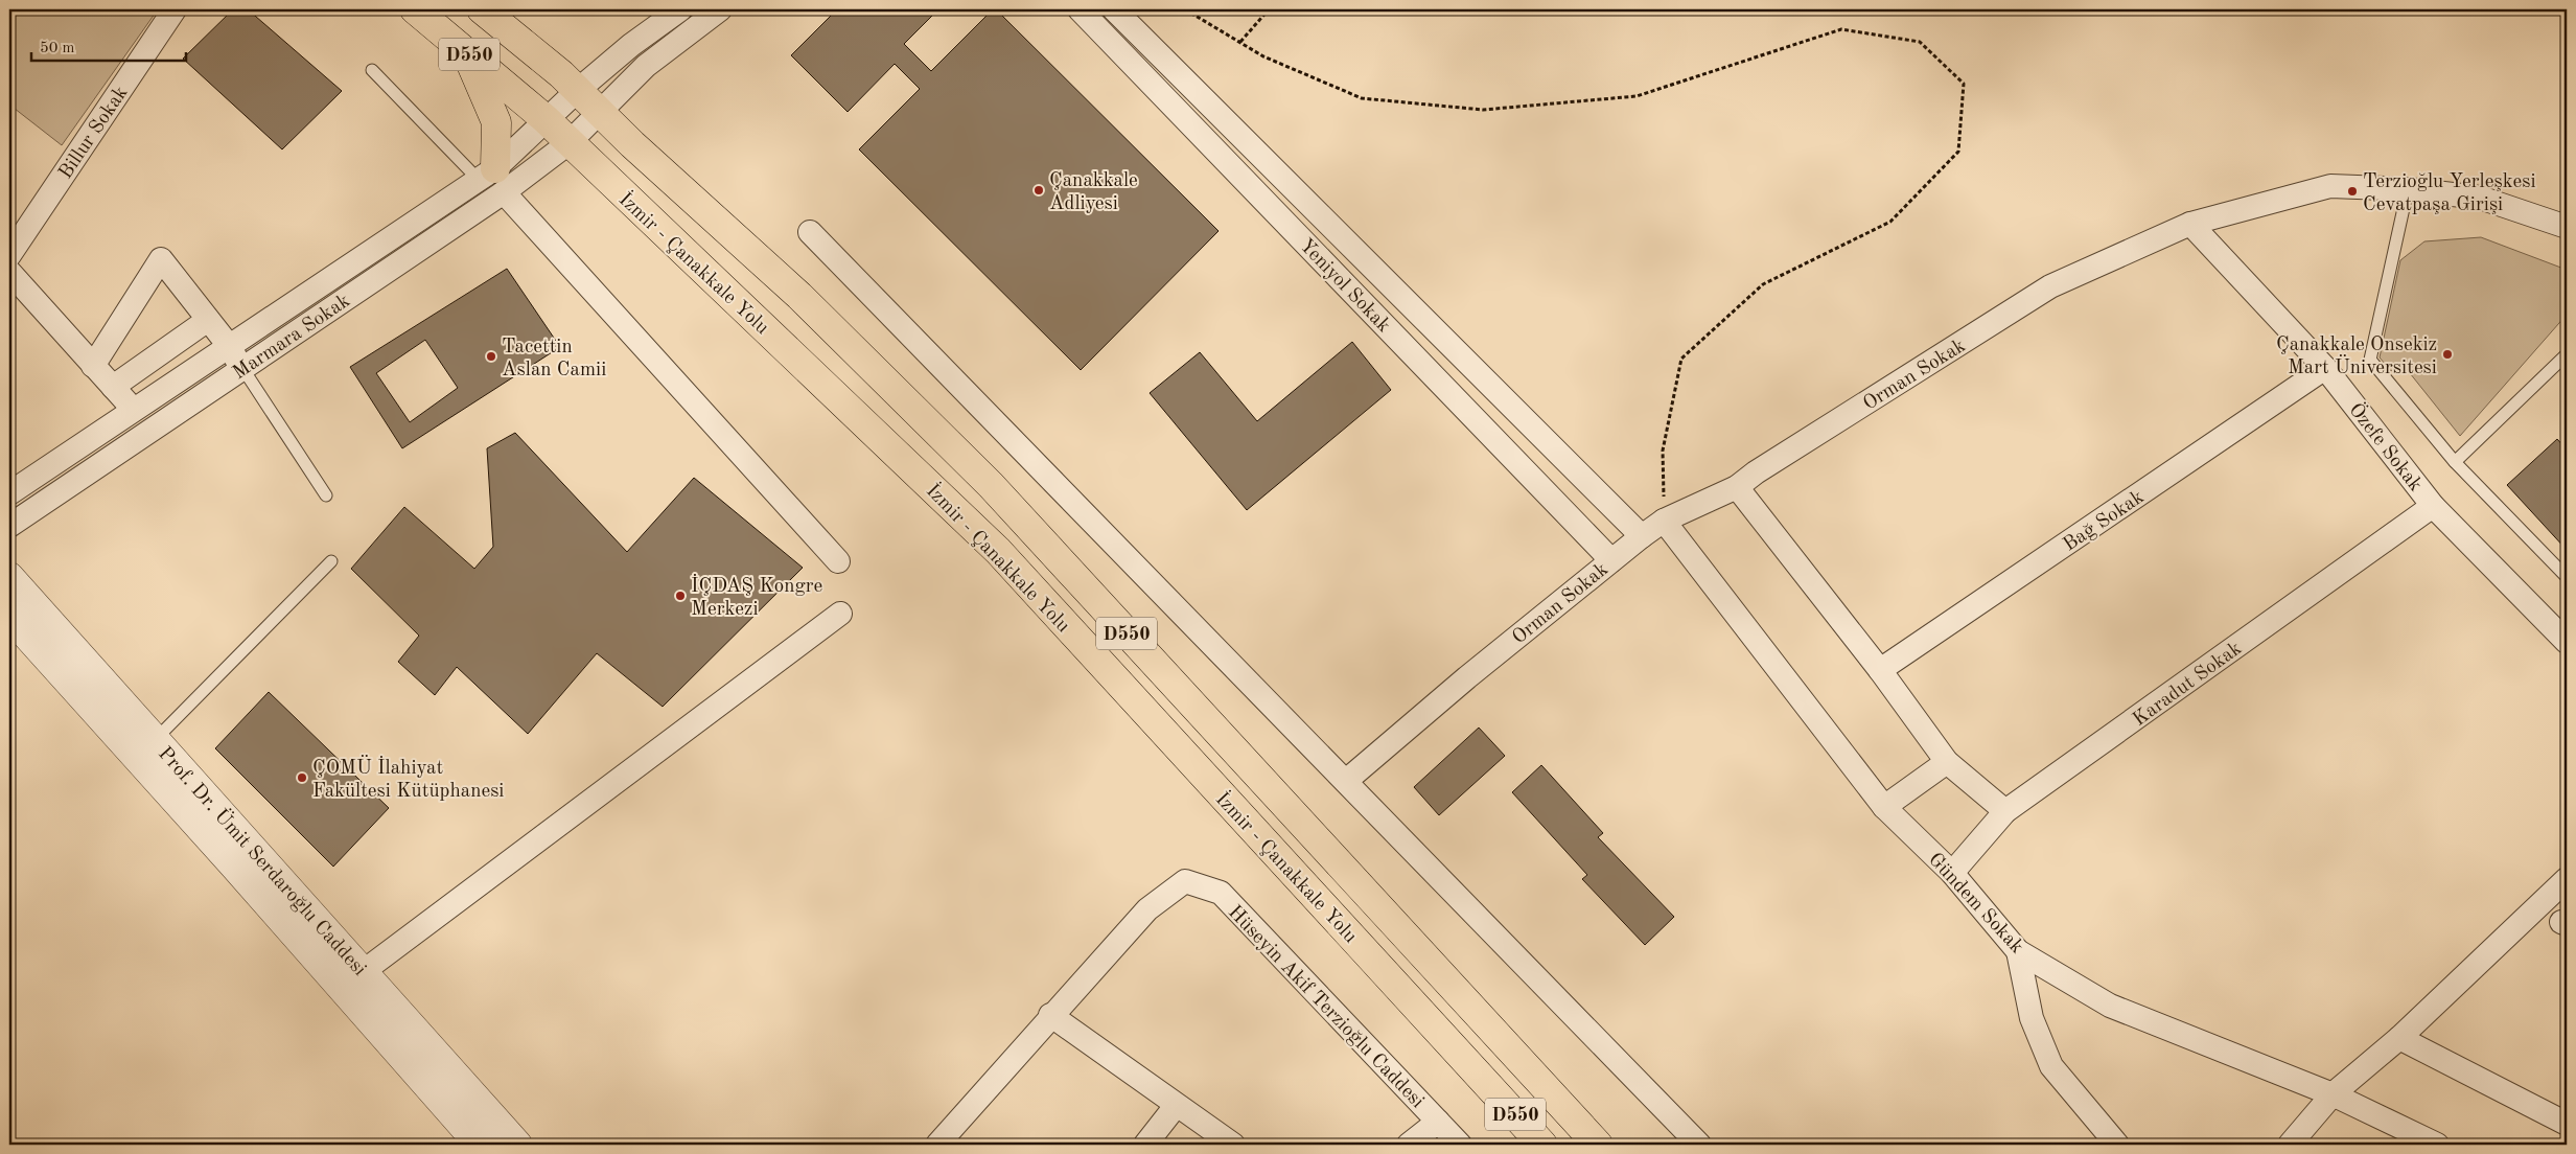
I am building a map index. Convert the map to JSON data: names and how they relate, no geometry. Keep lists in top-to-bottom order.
{
  "streets": {
    "highway": ["D550", "İzmir - Çanakkale Yolu"],
    "street": [
      "Billur Sokak",
      "Yeniyol Sokak",
      "Marmara Sokak",
      "Orman Sokak",
      "Özefe Sokak",
      "Bağ Sokak",
      "Karadut Sokak",
      "Prof. Dr. Ümit Serdaroğlu Caddesi",
      "Gündem Sokak",
      "Hüseyin Akif Terzioğlu Caddesi"
    ]
  },
  "crossings": [
    ["İzmir - Çanakkale Yolu", "Marmara Sokak"],
    ["Yeniyol Sokak", "Orman Sokak"],
    ["Orman Sokak", "Özefe Sokak"],
    ["Orman Sokak", "Gündem Sokak"],
    ["Özefe Sokak", "Bağ Sokak"],
    ["Özefe Sokak", "Karadut Sokak"],
    ["Karadut Sokak", "Gündem Sokak"]
  ],
  "places": [
    "Çanakkale Adliyesi",
    "Terzioğlu Yerleşkesi Cevatpaşa Girişi",
    "Çanakkale Onsekiz Mart Üniversitesi",
    "Tacettin Aslan Camii",
    "İÇDAŞ Kongre Merkezi",
    "ÇOMÜ İlahiyat Fakültesi Kütüphanesi"
  ],
  "scale_bar": "50 m"
}
